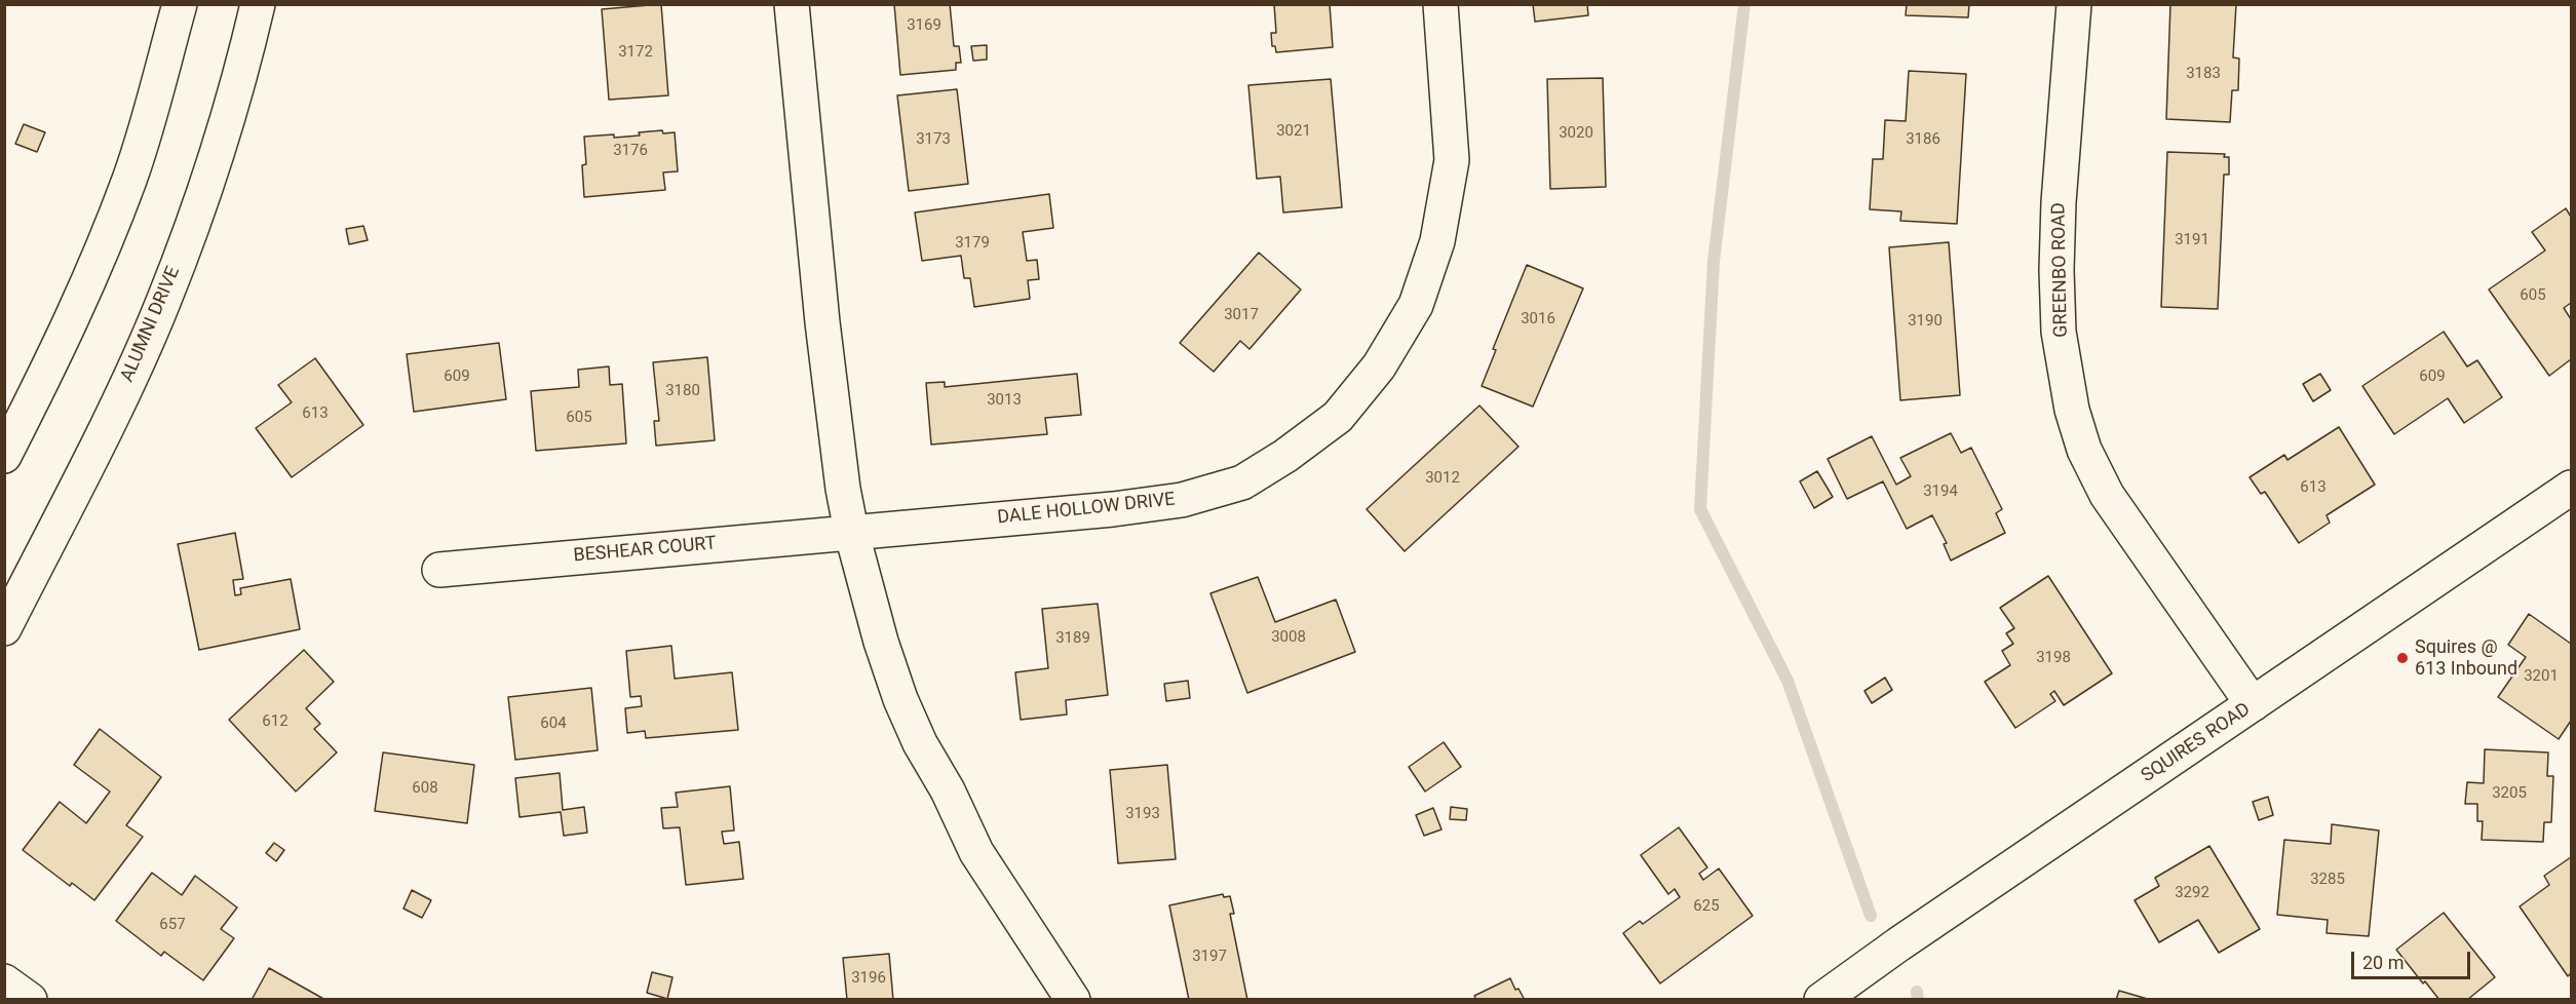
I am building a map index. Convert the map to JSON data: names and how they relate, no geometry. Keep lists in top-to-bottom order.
{
  "streets": {
    "street": [
      "GREENBO ROAD",
      "ALUMNI DRIVE",
      "DALE HOLLOW DRIVE",
      "BESHEAR COURT",
      "SQUIRES ROAD"
    ]
  },
  "crossings": [
    ["GREENBO ROAD", "SQUIRES ROAD"],
    ["DALE HOLLOW DRIVE", "BESHEAR COURT"]
  ],
  "places": ["Squires @ 613 Inbound"],
  "house_numbers": [
    "3169",
    "3172",
    "3183",
    "3021",
    "3020",
    "3173",
    "3186",
    "3176",
    "3191",
    "3179",
    "605",
    "3017",
    "3016",
    "3190",
    "609",
    "609",
    "3180",
    "3013",
    "613",
    "605",
    "3012",
    "613",
    "3194",
    "3008",
    "3189",
    "3198",
    "3201",
    "612",
    "604",
    "608",
    "3205",
    "3193",
    "3285",
    "3292",
    "625",
    "657",
    "3197",
    "3196"
  ],
  "scale_bar": "20 m"
}
